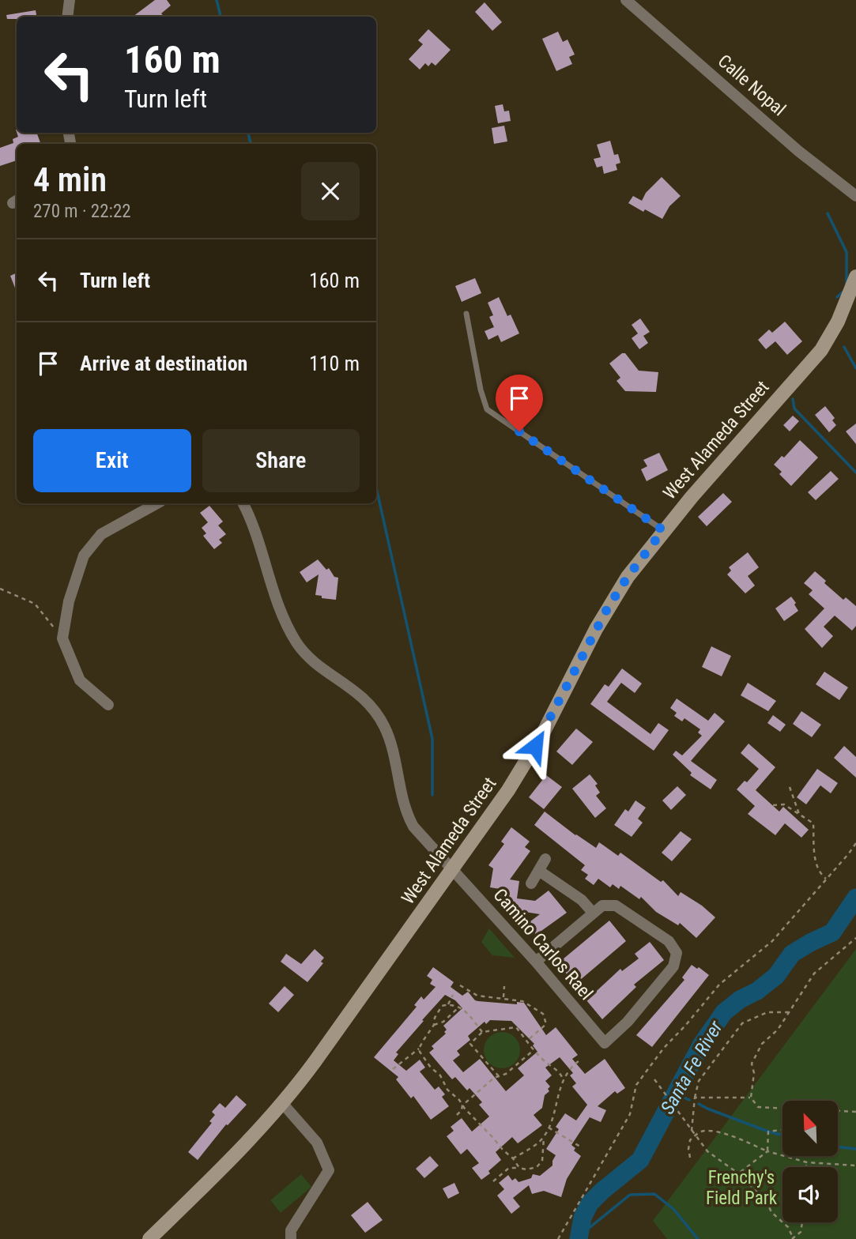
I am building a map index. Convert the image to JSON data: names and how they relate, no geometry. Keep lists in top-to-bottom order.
{
  "streets": {
    "street": ["Calle Nopal", "West Alameda Street", "Camino Carlos Rael"]
  },
  "crossings": [
    ["West Alameda Street", "Camino Carlos Rael"]
  ],
  "water": ["Santa Fe River"],
  "parks": ["Frenchy's Field Park"],
  "north": "top left",
  "page": {
    "turn": ["160 m", "Turn left"],
    "heading": ["4 min", "270 m · 22:22"],
    "list": [
      {
        "name": "Turn left",
        "value": "160 m"
      },
      {
        "name": "Arrive at destination",
        "value": "110 m"
      }
    ],
    "buttons": ["Exit", "Share"]
  }
}
